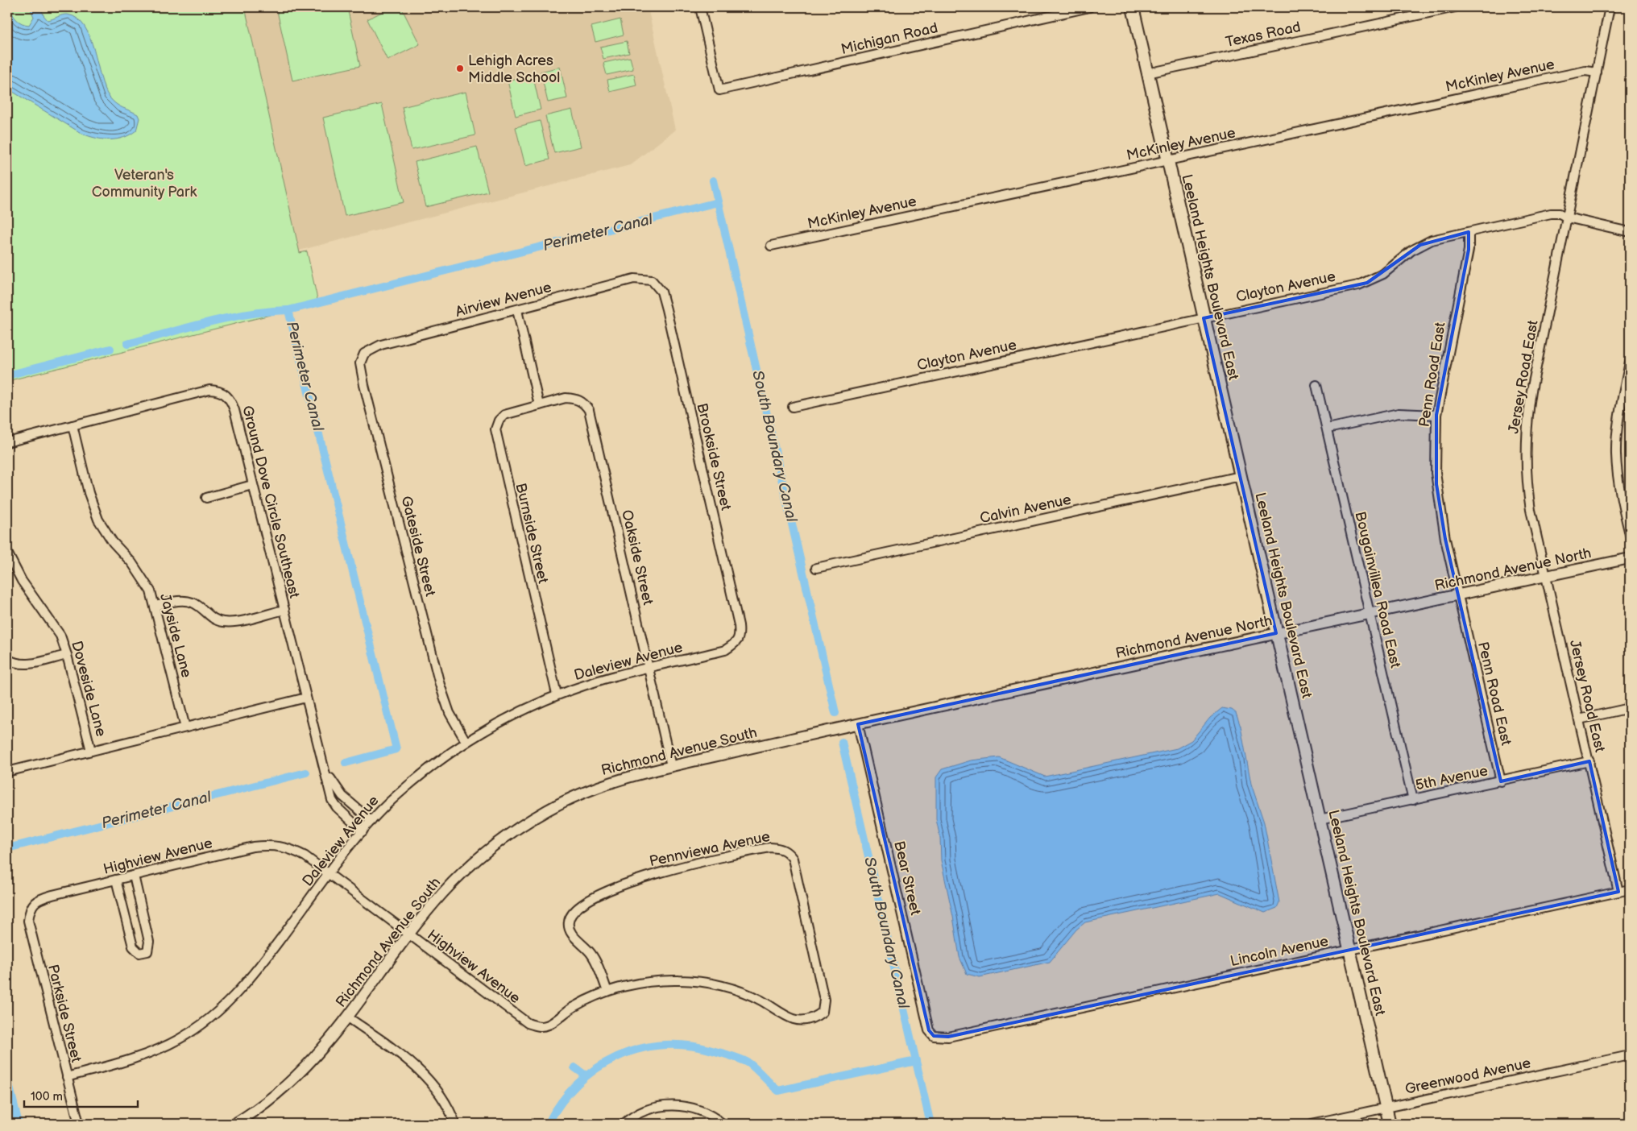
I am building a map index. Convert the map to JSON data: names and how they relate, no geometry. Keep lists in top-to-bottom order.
{
  "streets": {
    "main road": ["Leeland Heights Boulevard East"],
    "street": [
      "Texas Road",
      "Michigan Road",
      "McKinley Avenue",
      "Clayton Avenue",
      "Airview Avenue",
      "Penn Road East",
      "Jersey Road East",
      "Brookside Street",
      "Ground Dove Circle Southeast",
      "Calvin Avenue",
      "Burnside Street",
      "Gateside Street",
      "Oakside Street",
      "Richmond Avenue North",
      "Bougainvillea Road East",
      "Jayside Lane",
      "Daleview Avenue",
      "Doveside Lane",
      "Richmond Avenue South",
      "5th Avenue",
      "Pennviewa Avenue",
      "Highview Avenue",
      "Bear Street",
      "Lincoln Avenue",
      "Parkside Street",
      "Greenwood Avenue"
    ]
  },
  "crossings": [
    ["Texas Road", "Leeland Heights Boulevard East"],
    ["McKinley Avenue", "Leeland Heights Boulevard East"],
    ["McKinley Avenue", "Jersey Road East"],
    ["Leeland Heights Boulevard East", "Clayton Avenue"],
    ["Leeland Heights Boulevard East", "Calvin Avenue"],
    ["Leeland Heights Boulevard East", "Richmond Avenue North"],
    ["Leeland Heights Boulevard East", "5th Avenue"],
    ["Leeland Heights Boulevard East", "Lincoln Avenue"],
    ["Leeland Heights Boulevard East", "Greenwood Avenue"],
    ["Clayton Avenue", "Penn Road East"],
    ["Clayton Avenue", "Jersey Road East"],
    ["Airview Avenue", "Brookside Street"],
    ["Airview Avenue", "Gateside Street"],
    ["Penn Road East", "Richmond Avenue North"],
    ["Penn Road East", "5th Avenue"],
    ["Jersey Road East", "Richmond Avenue North"],
    ["Jersey Road East", "5th Avenue"],
    ["Jersey Road East", "Lincoln Avenue"],
    ["Brookside Street", "Daleview Avenue"],
    ["Ground Dove Circle Southeast", "Jayside Lane"],
    ["Ground Dove Circle Southeast", "Daleview Avenue"],
    ["Burnside Street", "Oakside Street"],
    ["Burnside Street", "Daleview Avenue"],
    ["Gateside Street", "Daleview Avenue"],
    ["Oakside Street", "Daleview Avenue"],
    ["Oakside Street", "Richmond Avenue South"],
    ["Richmond Avenue North", "Bougainvillea Road East"],
    ["Richmond Avenue North", "Richmond Avenue South"],
    ["Richmond Avenue North", "Bear Street"],
    ["Bougainvillea Road East", "5th Avenue"],
    ["Daleview Avenue", "Highview Avenue"],
    ["Daleview Avenue", "Parkside Street"],
    ["Richmond Avenue South", "Highview Avenue"],
    ["Richmond Avenue South", "Bear Street"],
    ["Pennviewa Avenue", "Highview Avenue"],
    ["Highview Avenue", "Parkside Street"],
    ["Bear Street", "Lincoln Avenue"]
  ],
  "water": ["Perimeter Canal", "South Boundary Canal"],
  "parks": ["Veteran's Community Park"],
  "places": ["Lehigh Acres Middle School"],
  "scale_bar": "100 m"
}
